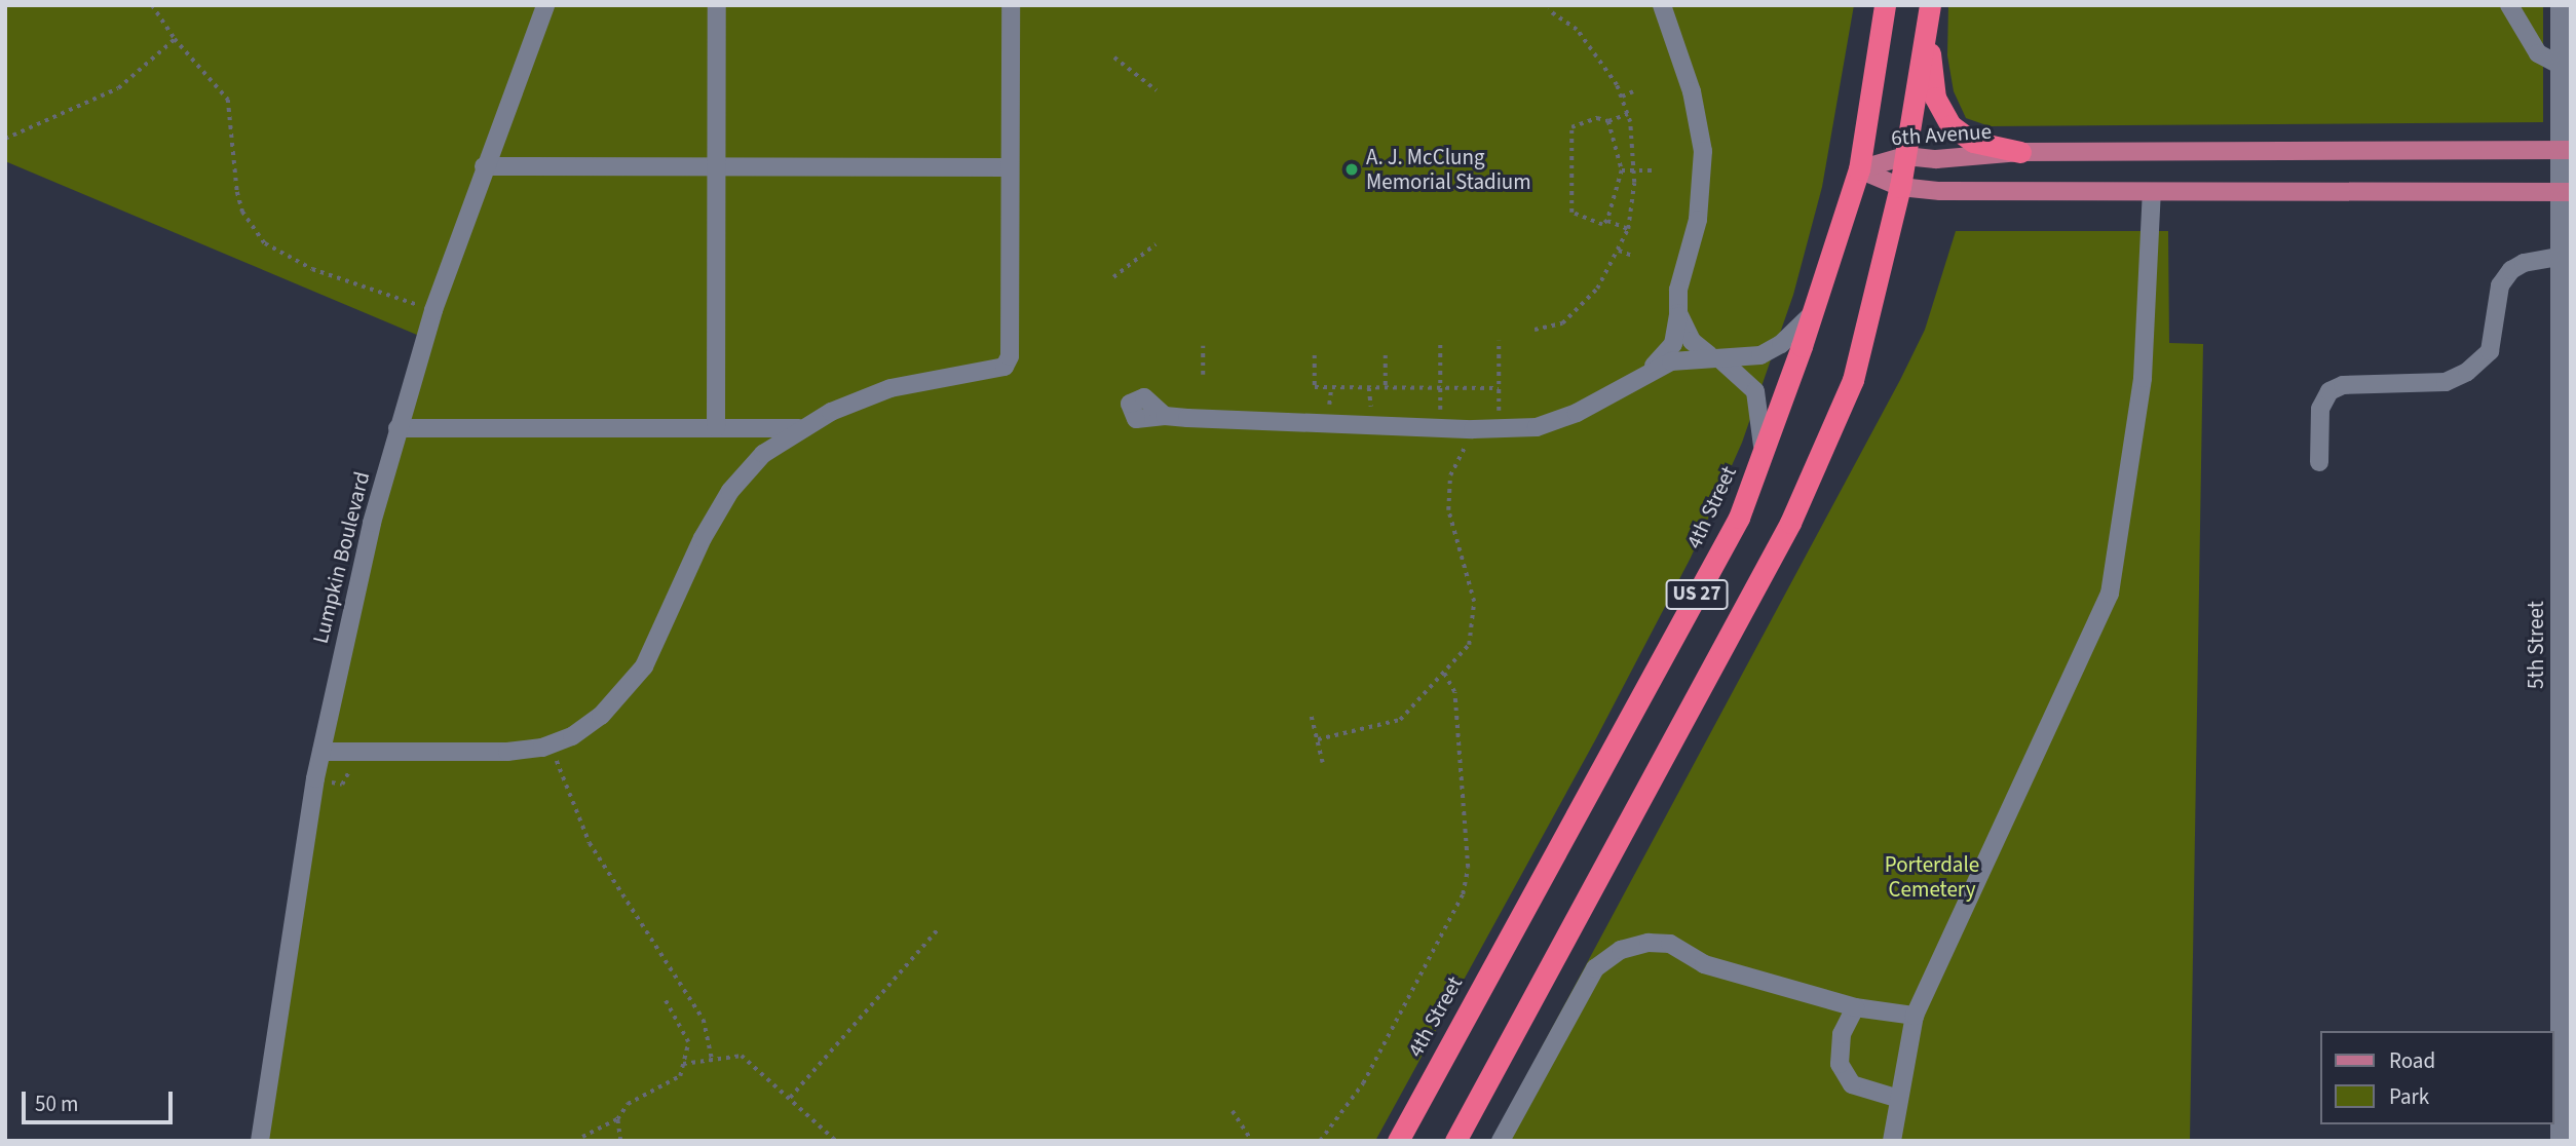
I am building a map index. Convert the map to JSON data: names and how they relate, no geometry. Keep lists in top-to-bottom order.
{
  "streets": {
    "highway": ["4th Street", "US 27"],
    "main road": ["6th Avenue"],
    "street": ["Lumpkin Boulevard", "5th Street"]
  },
  "crossings": [
    ["6th Avenue", "4th Street"],
    ["6th Avenue", "US 27"],
    ["6th Avenue", "5th Street"]
  ],
  "parks": ["Porterdale Cemetery"],
  "places": ["A. J. McClung Memorial Stadium"],
  "legend": ["Road", "Park"],
  "scale_bar": "50 m"
}
